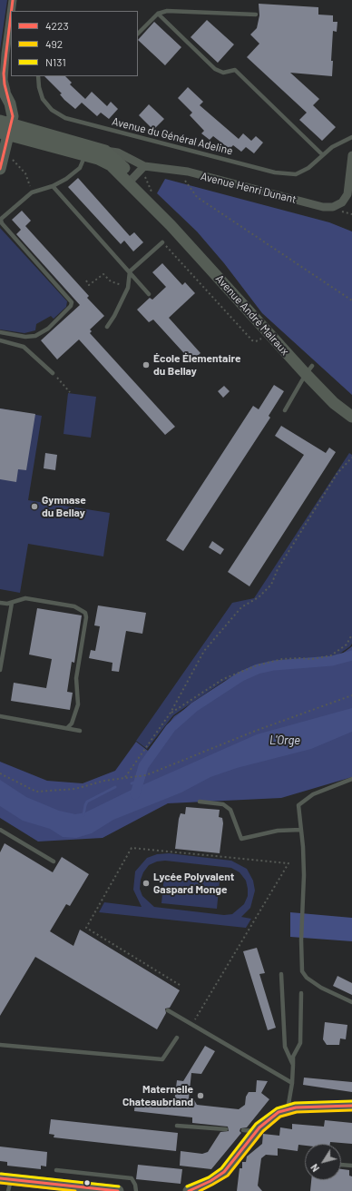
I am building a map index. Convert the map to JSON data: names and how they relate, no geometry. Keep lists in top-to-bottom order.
{
  "streets": {
    "main road": ["Avenue Henri Dunant", "Avenue André Malraux"],
    "lane": ["Avenue du Général Adeline"]
  },
  "crossings": [
    ["Avenue Henri Dunant", "Avenue André Malraux"]
  ],
  "water": ["L'Orge"],
  "places": [
    "École Élementaire du Bellay",
    "Gymnase du Bellay",
    "Lycée Polyvalent Gaspard Monge",
    "Maternelle Chateaubriand"
  ],
  "lines": ["transit line 4223", "transit line N131", "transit line 492"],
  "legend": ["4223", "492", "N131"],
  "north": "bottom left"
}
